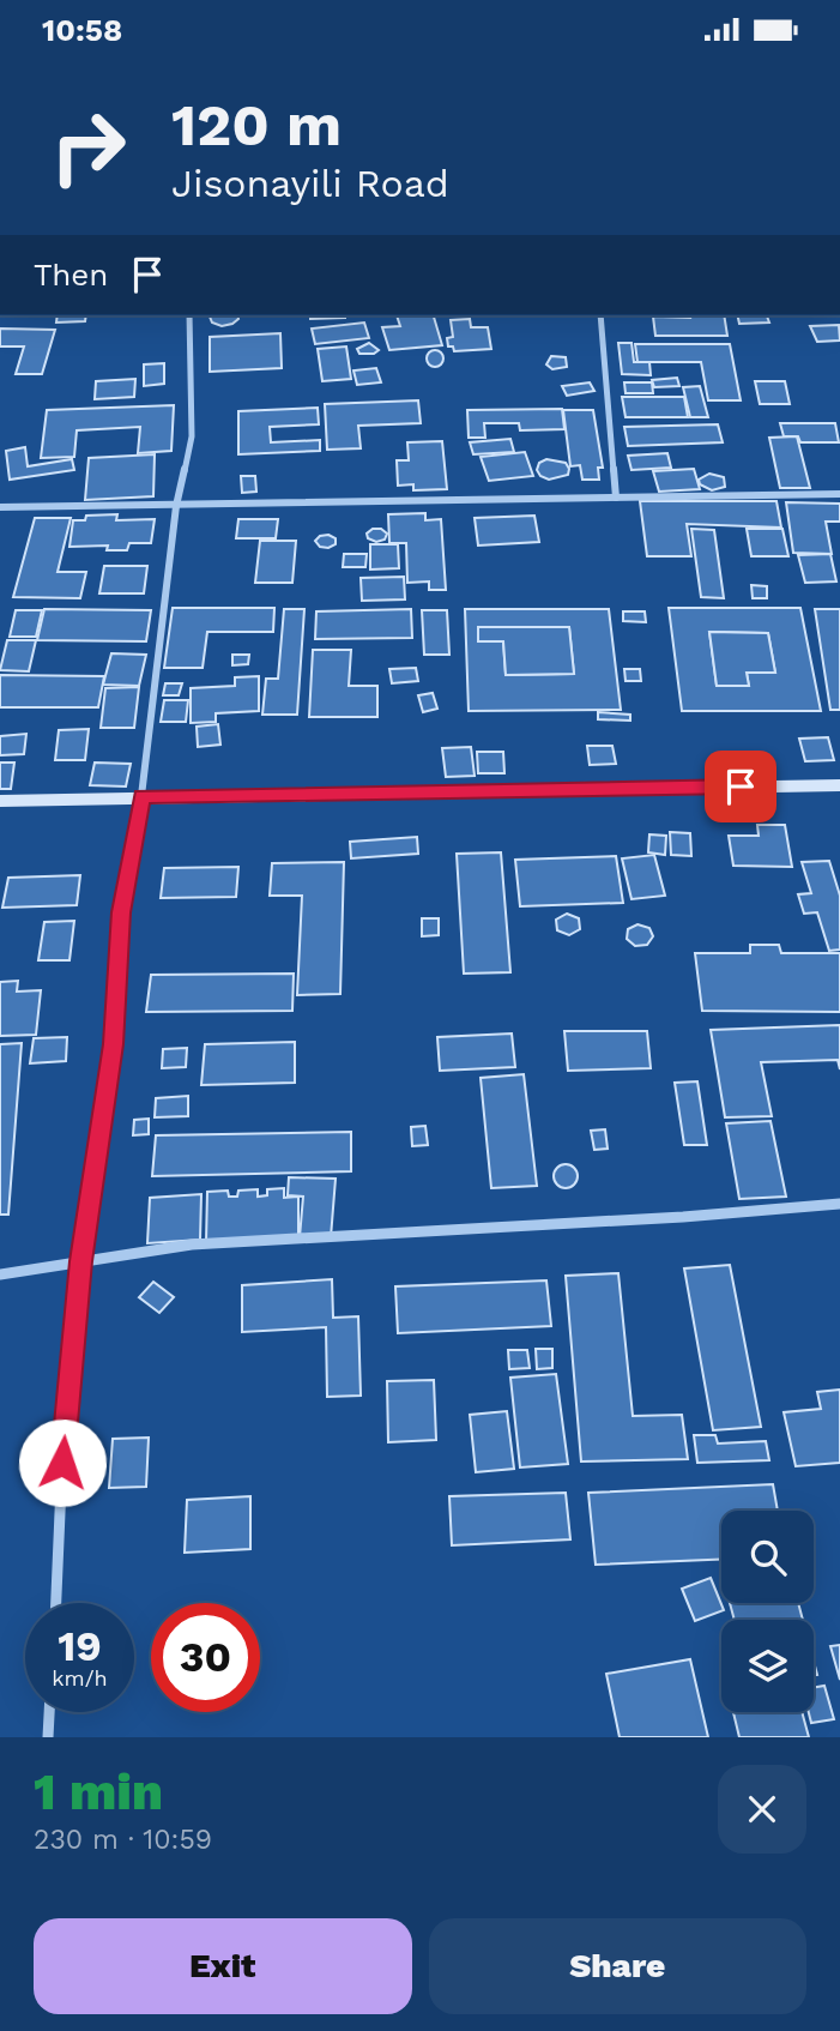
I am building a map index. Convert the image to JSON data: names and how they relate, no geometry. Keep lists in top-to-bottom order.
{
  "page": {
    "status": "10:58",
    "turn": ["120 m", "Jisonayili Road"],
    "then": "Then",
    "speed": "19 km/h",
    "limit": "30",
    "heading": ["1 min", "230 m · 10:59"],
    "buttons": ["Exit", "Share"]
  }
}
